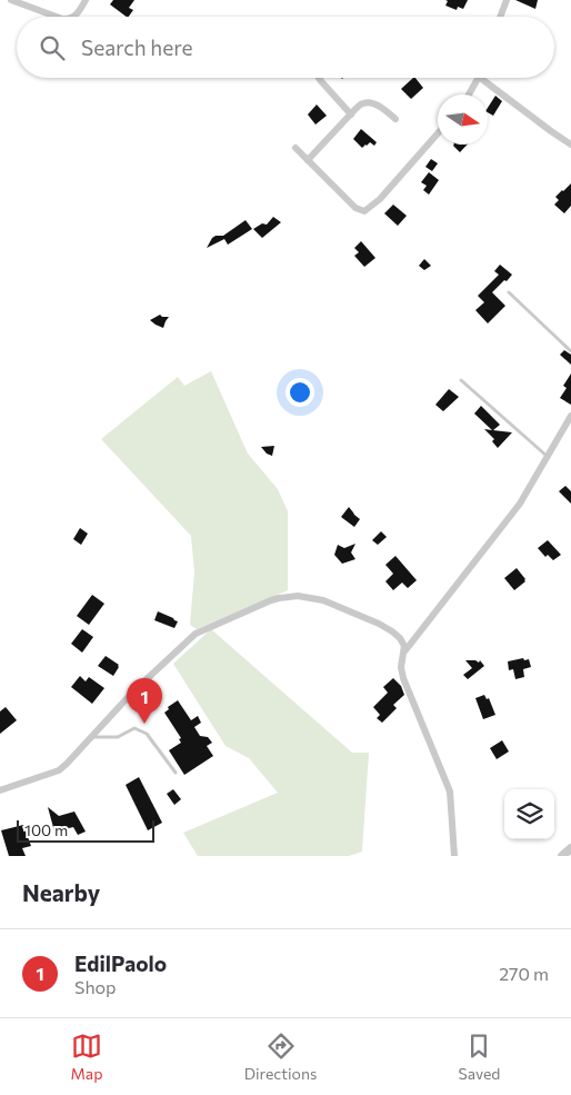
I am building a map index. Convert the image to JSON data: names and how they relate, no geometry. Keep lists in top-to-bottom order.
{
  "scale_bar": "100 m",
  "north": "right",
  "page": {
    "search": "Search here",
    "pins": "1",
    "scale": "100 m",
    "heading": "Nearby",
    "list": [
      {
        "mark": "1",
        "name": "EdilPaolo",
        "note": "Shop",
        "value": "270 m"
      }
    ],
    "nav": ["Map", "Directions", "Saved"]
  }
}
